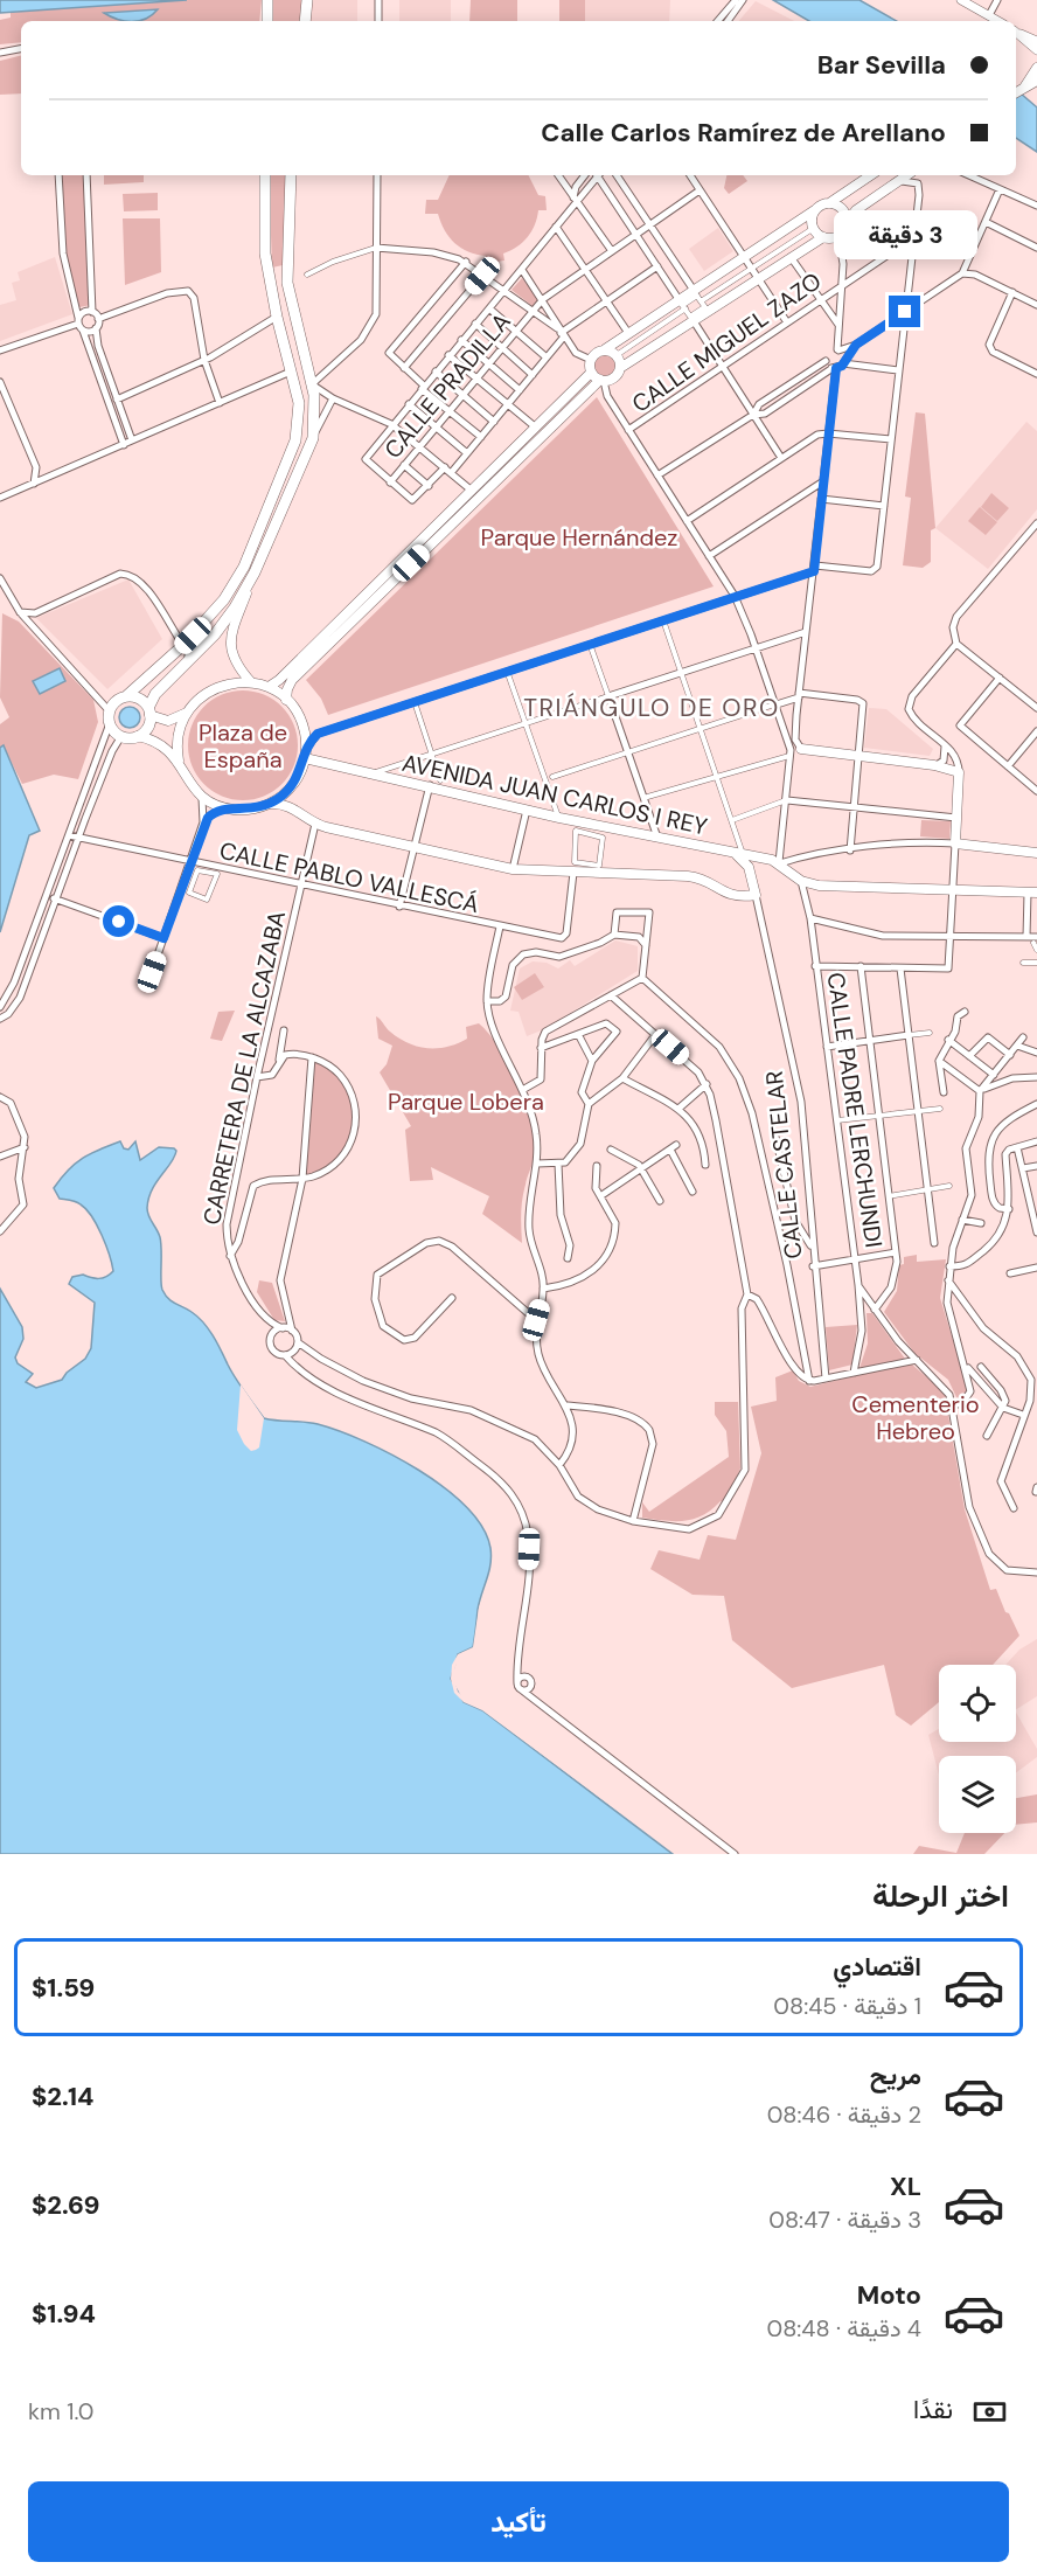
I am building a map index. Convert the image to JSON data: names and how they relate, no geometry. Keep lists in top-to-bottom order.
{
  "streets": {
    "main road": ["AVENIDA JUAN CARLOS I REY", "CALLE CASTELAR"],
    "street": [
      "CALLE MIGUEL ZAZO",
      "CALLE PRADILLA",
      "CALLE PABLO VALLESCÁ",
      "CARRETERA DE LA ALCAZABA",
      "CALLE PADRE LERCHUNDI"
    ]
  },
  "crossings": [
    ["CALLE PABLO VALLESCÁ", "CARRETERA DE LA ALCAZABA"]
  ],
  "districts": ["TRIÁNGULO DE ORO"],
  "parks": [
    "Parque Hernández",
    "Plaza de España",
    "Parque Lobera",
    "Cementerio Hebreo"
  ],
  "page": {
    "banner": ["Bar Sevilla", "Calle Carlos Ramírez de Arellano"],
    "bubble": "3 دقيقة",
    "heading": "اختر الرحلة",
    "list": [
      {
        "name": "اقتصادي",
        "note": "1 دقيقة · 08:45",
        "value": "$1.59"
      },
      {
        "name": "مريح",
        "note": "2 دقيقة · 08:46",
        "value": "$2.14"
      },
      {
        "name": "XL",
        "note": "3 دقيقة · 08:47",
        "value": "$2.69"
      },
      {
        "name": "Moto",
        "note": "4 دقيقة · 08:48",
        "value": "$1.94"
      }
    ],
    "pay": ["نقدًا", "1.0 km"],
    "buttons": "تأكيد"
  }
}
